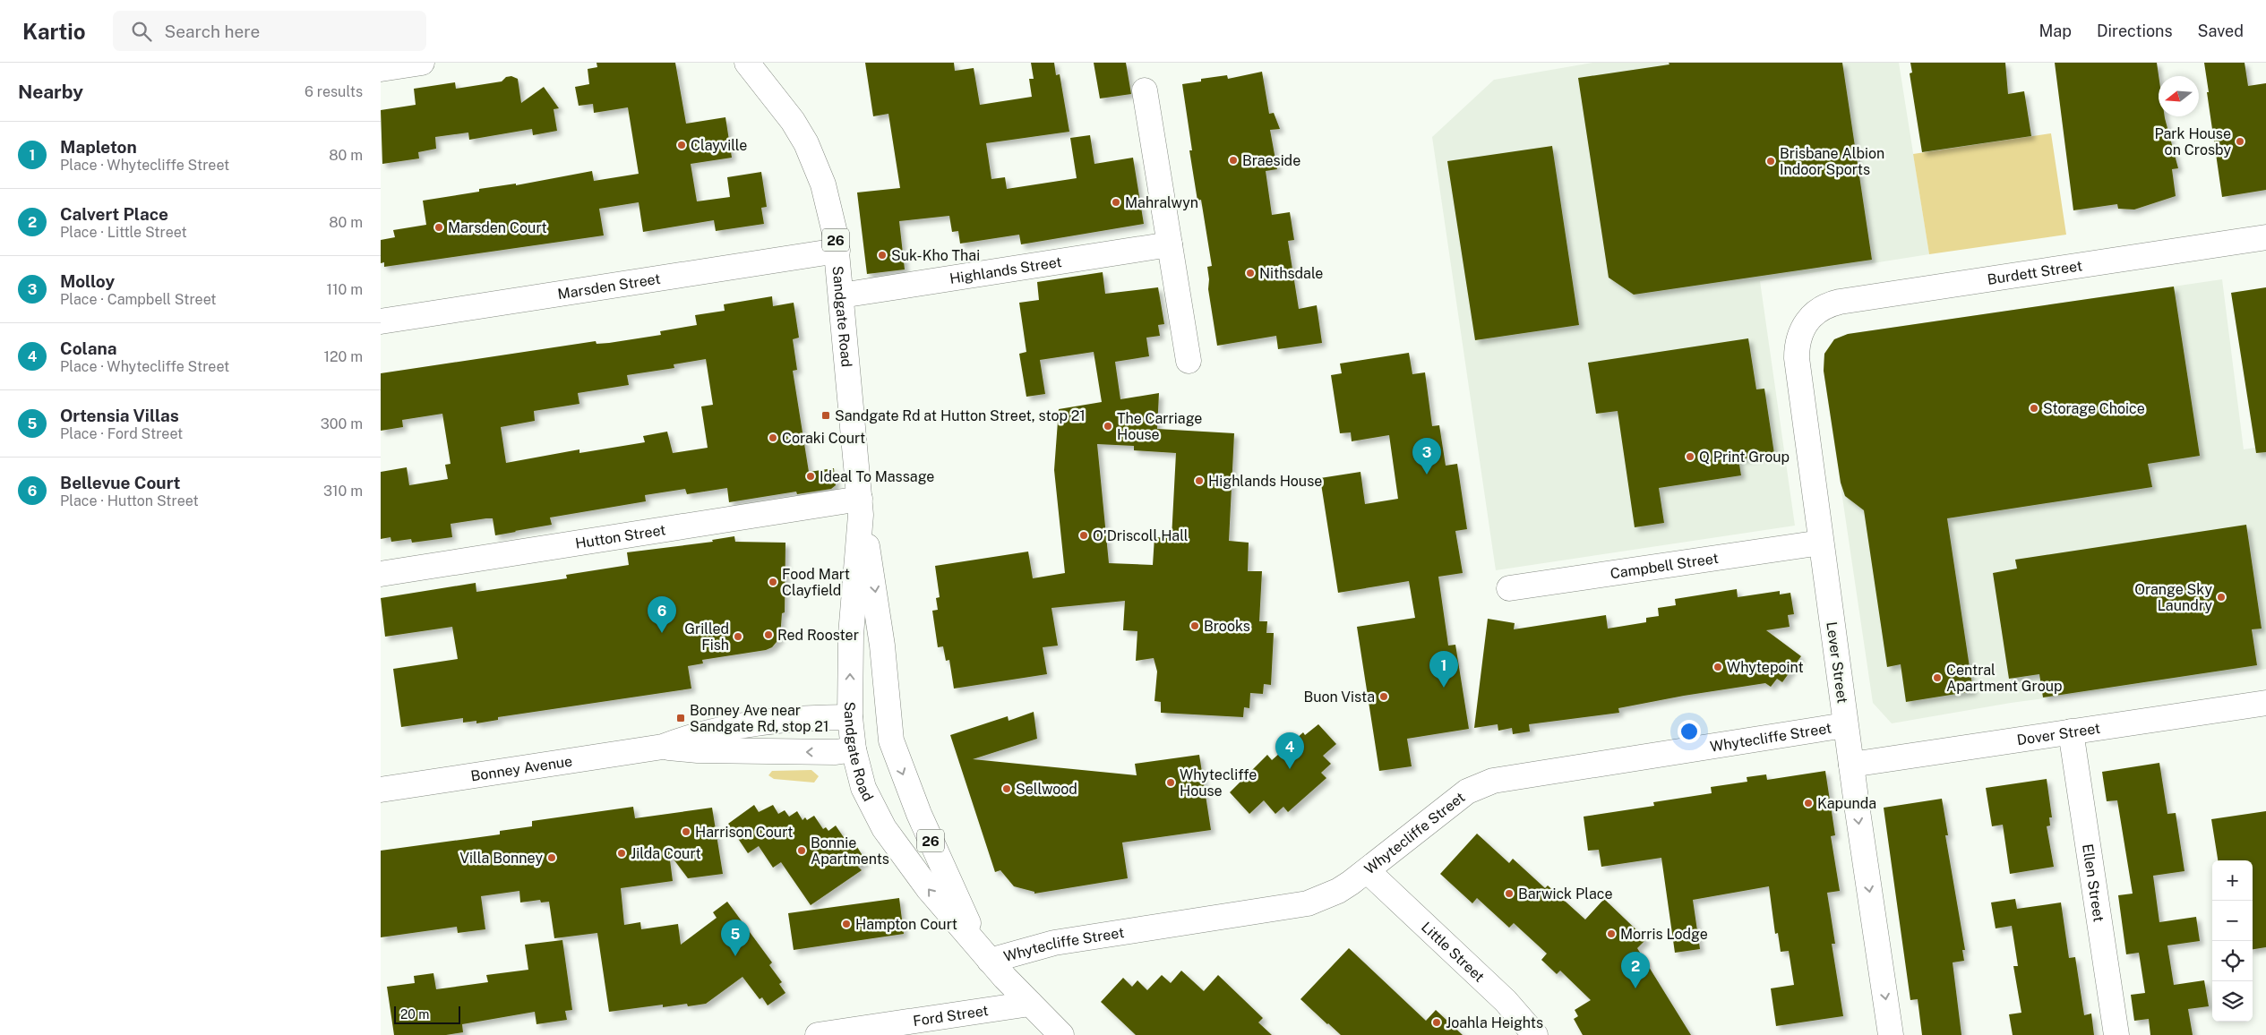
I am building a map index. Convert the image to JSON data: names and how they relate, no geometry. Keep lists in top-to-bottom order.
{
  "streets": {
    "main road": [
      "26",
      "Highlands Street",
      "Burdett Street",
      "Marsden Street",
      "Sandgate Road",
      "Hutton Street",
      "Campbell Street",
      "Lever Street",
      "Dover Street",
      "Whytecliffe Street",
      "Bonney Avenue",
      "Ellen Street",
      "Little Street",
      "Ford Street"
    ]
  },
  "crossings": [
    ["Highlands Street", "Sandgate Road"],
    ["Burdett Street", "Lever Street"],
    ["Marsden Street", "Sandgate Road"],
    ["Sandgate Road", "Hutton Street"],
    ["Sandgate Road", "Whytecliffe Street"],
    ["Sandgate Road", "Bonney Avenue"],
    ["Sandgate Road", "Ford Street"],
    ["Campbell Street", "Lever Street"],
    ["Lever Street", "Dover Street"],
    ["Lever Street", "Whytecliffe Street"],
    ["Dover Street", "Ellen Street"],
    ["Whytecliffe Street", "Little Street"]
  ],
  "one_way": ["Lever Street"],
  "places": {
    "other": [
      "Park House on Crosby",
      "Clayville",
      "Braeside",
      "Brisbane Albion Indoor Sports",
      "Mahralwyn",
      "Marsden Court",
      "Suk-Kho Thai",
      "Nithsdale",
      "Storage Choice",
      "The Carriage House",
      "Coraki Court",
      "Q Print Group",
      "Ideal To Massage",
      "Highlands House",
      "O'Driscoll Hall",
      "Food Mart Clayfield",
      "Orange Sky Laundry",
      "Brooks",
      "Red Rooster",
      "Grilled Fish",
      "Whytepoint",
      "Central Apartment Group",
      "Buon Vista",
      "Whytecliffe House",
      "Sellwood",
      "Kapunda",
      "Harrison Court",
      "Bonnie Apartments",
      "Jilda Court",
      "Villa Bonney",
      "Barwick Place",
      "Hampton Court",
      "Morris Lodge",
      "Joahla Heights"
    ],
    "transit": ["Sandgate Rd at Hutton Street, stop 21", "Bonney Ave near Sandgate Rd, stop 21"]
  },
  "scale_bar": "20 m",
  "north": "left",
  "page": {
    "header": "Kartio",
    "search": "Search here",
    "nav": ["Map", "Directions", "Saved"],
    "heading": ["Nearby", "6 results"],
    "list": [
      {
        "mark": "1",
        "name": "Mapleton",
        "note": "Place · Whytecliffe Street",
        "value": "80 m"
      },
      {
        "mark": "2",
        "name": "Calvert Place",
        "note": "Place · Little Street",
        "value": "80 m"
      },
      {
        "mark": "3",
        "name": "Molloy",
        "note": "Place · Campbell Street",
        "value": "110 m"
      },
      {
        "mark": "4",
        "name": "Colana",
        "note": "Place · Whytecliffe Street",
        "value": "120 m"
      },
      {
        "mark": "5",
        "name": "Ortensia Villas",
        "note": "Place · Ford Street",
        "value": "300 m"
      },
      {
        "mark": "6",
        "name": "Bellevue Court",
        "note": "Place · Hutton Street",
        "value": "310 m"
      }
    ],
    "pins": [
      "3",
      "6",
      "1",
      "4",
      "5",
      "2"
    ],
    "map_buttons": ["+", "−"],
    "scale": "20 m"
  }
}
